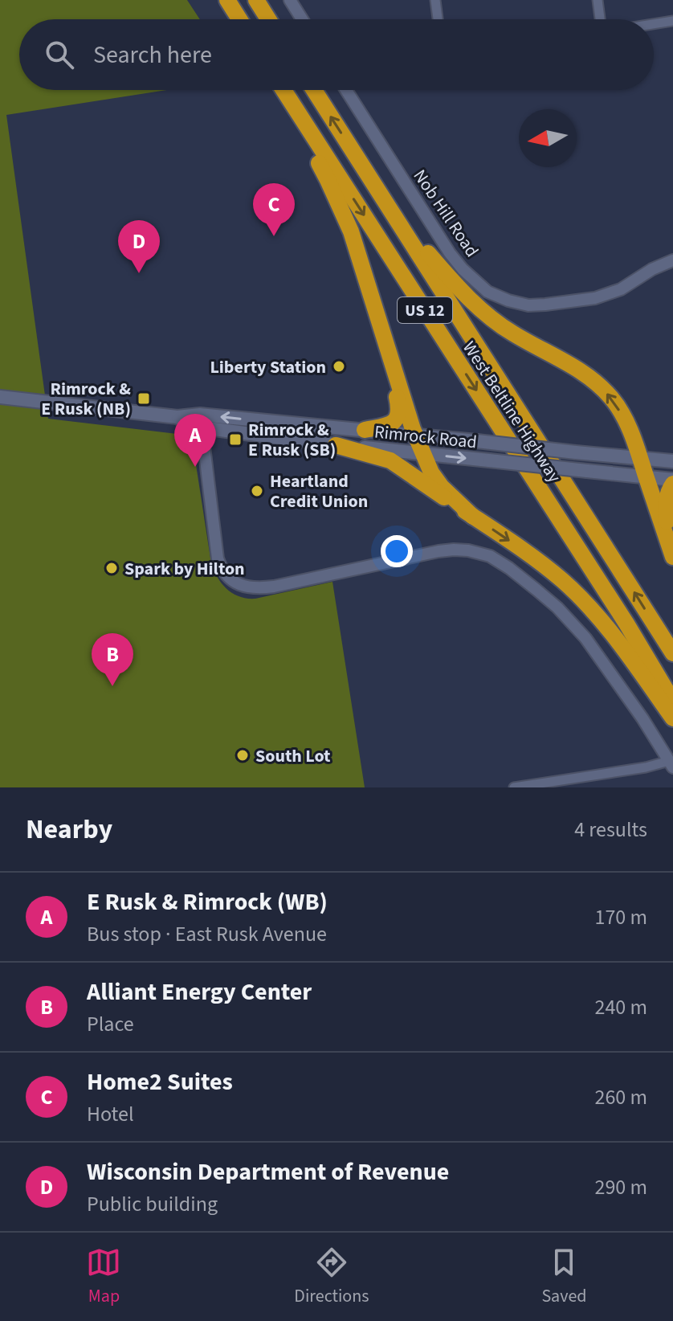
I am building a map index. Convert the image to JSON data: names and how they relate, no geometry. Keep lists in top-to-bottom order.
{
  "streets": {
    "highway": ["US 12", "West Beltline Highway"],
    "main road": ["Rimrock Road"],
    "street": ["Nob Hill Road"]
  },
  "places": {
    "other": [
      "Liberty Station",
      "Heartland Credit Union",
      "Spark by Hilton",
      "South Lot"
    ],
    "transit": ["Rimrock & E Rusk (NB)", "Rimrock & E Rusk (SB)"]
  },
  "north": "left",
  "page": {
    "search": "Search here",
    "pins": [
      "C",
      "D",
      "A",
      "B"
    ],
    "heading": ["Nearby", "4 results"],
    "list": [
      {
        "mark": "A",
        "name": "E Rusk & Rimrock (WB)",
        "note": "Bus stop · East Rusk Avenue",
        "value": "170 m"
      },
      {
        "mark": "B",
        "name": "Alliant Energy Center",
        "note": "Place",
        "value": "240 m"
      },
      {
        "mark": "C",
        "name": "Home2 Suites",
        "note": "Hotel",
        "value": "260 m"
      },
      {
        "mark": "D",
        "name": "Wisconsin Department of Revenue",
        "note": "Public building",
        "value": "290 m"
      }
    ],
    "nav": ["Map", "Directions", "Saved"]
  }
}
